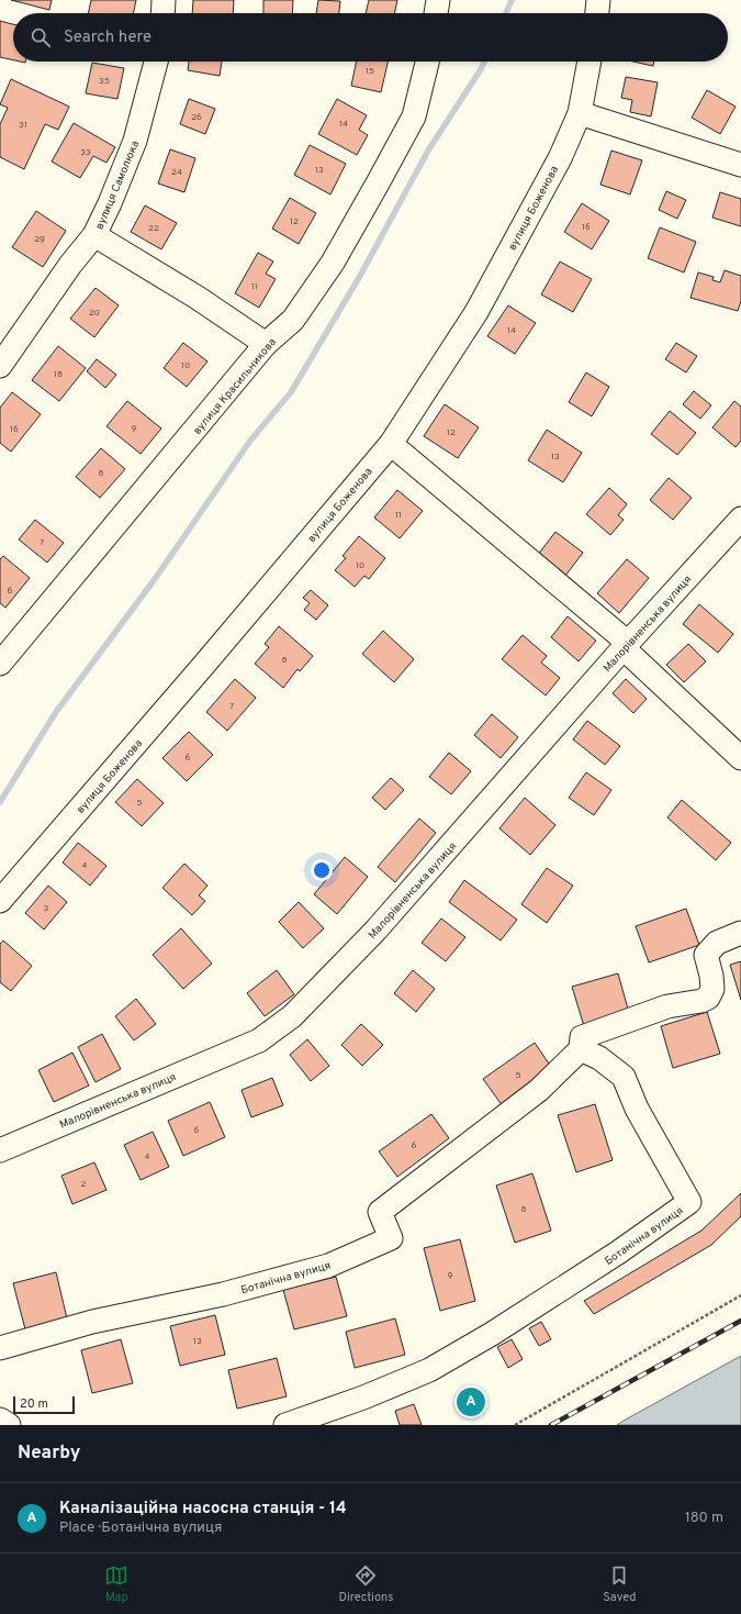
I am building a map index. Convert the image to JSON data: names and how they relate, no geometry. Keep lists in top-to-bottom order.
{
  "streets": {
    "street": [
      "вулиця Самолюка",
      "вулиця Боженова",
      "вулиця Красильникова",
      "Малорівненська вулиця",
      "Ботанічна вулиця"
    ]
  },
  "house_numbers": [
    "15",
    "35",
    "26",
    "14",
    "31",
    "33",
    "13",
    "24",
    "12",
    "16",
    "22",
    "29",
    "11",
    "20",
    "14",
    "10",
    "18",
    "9",
    "16",
    "12",
    "13",
    "8",
    "11",
    "7",
    "10",
    "6",
    "8",
    "7",
    "6",
    "5",
    "4",
    "3",
    "5",
    "6",
    "6",
    "4",
    "2",
    "8",
    "9",
    "13"
  ],
  "scale_bar": "20 m",
  "page": {
    "search": "Search here",
    "pins": "A",
    "scale": "20 m",
    "heading": "Nearby",
    "list": [
      {
        "mark": "A",
        "name": "Каналізаційна насосна станція - 14",
        "note": "Place · Ботанічна вулиця",
        "value": "180 m"
      }
    ],
    "nav": ["Map", "Directions", "Saved"]
  }
}
